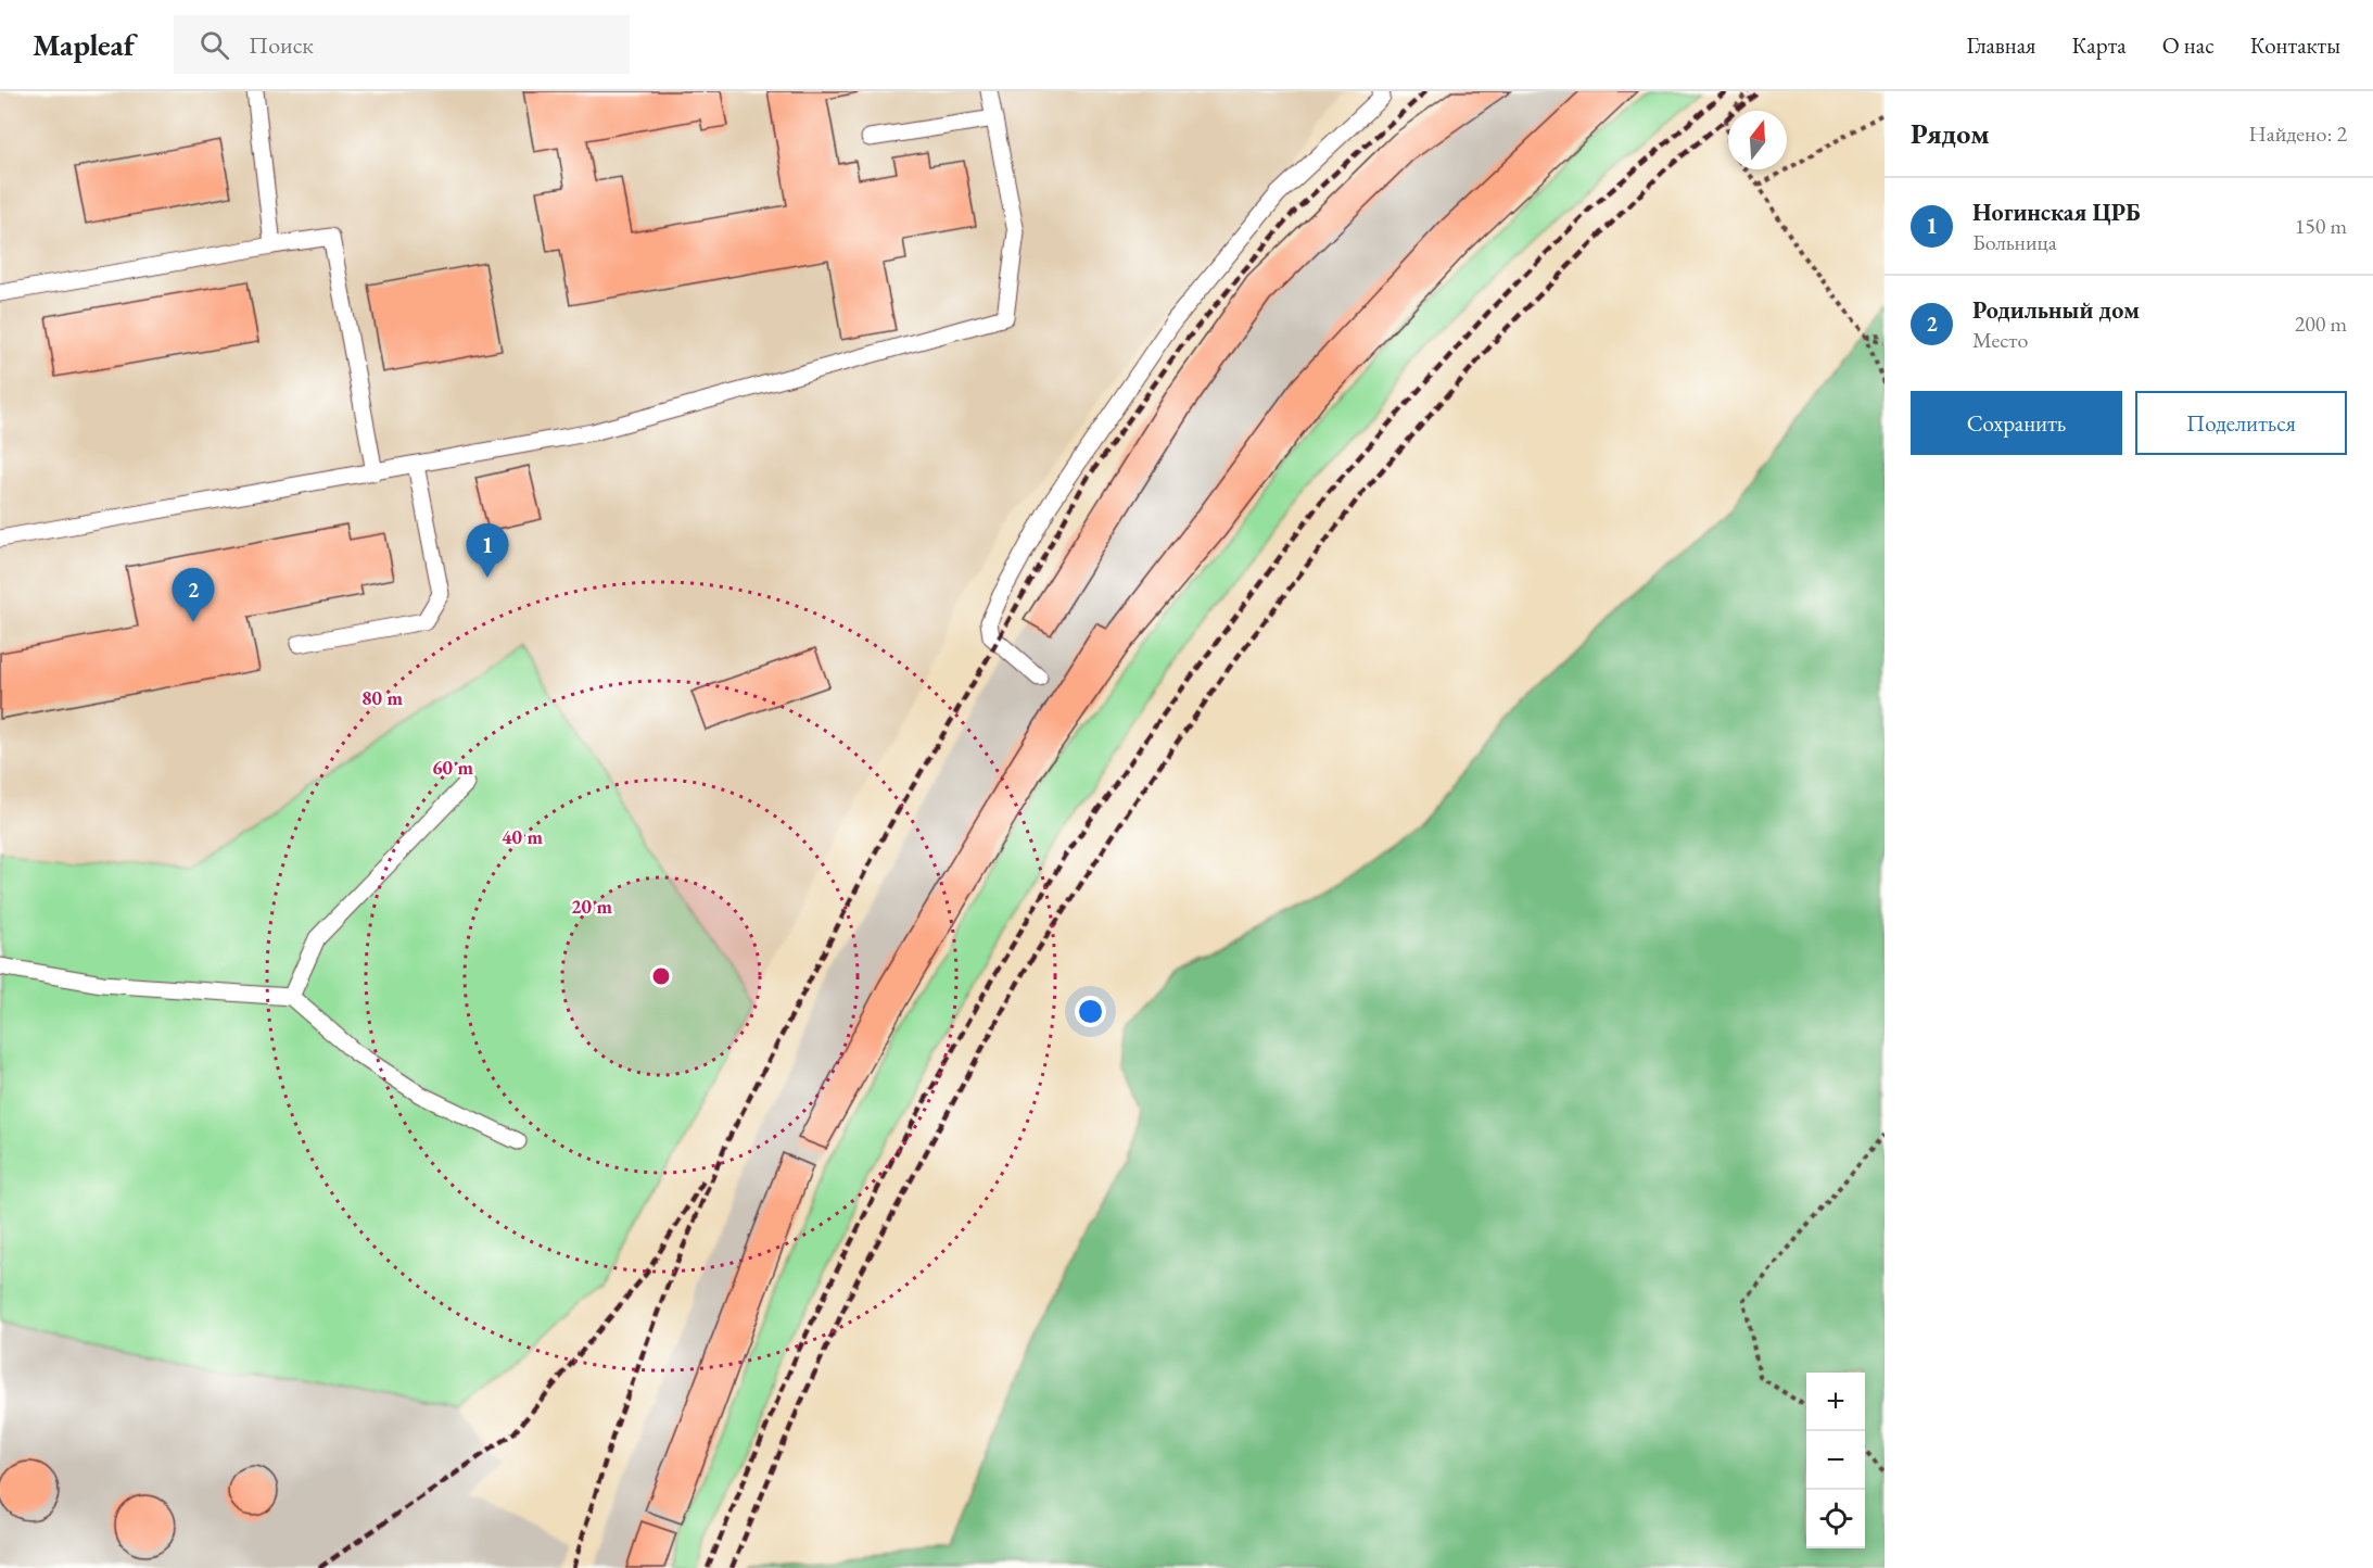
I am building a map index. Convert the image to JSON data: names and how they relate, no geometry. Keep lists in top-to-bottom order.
{
  "north": "top",
  "page": {
    "header": "Mapleaf",
    "search": "Поиск",
    "nav": [
      "Главная",
      "Карта",
      "О нас",
      "Контакты"
    ],
    "heading": ["Рядом", "Найдено: 2"],
    "list": [
      {
        "mark": "1",
        "name": "Ногинская ЦРБ",
        "note": "Больница",
        "value": "150 m"
      },
      {
        "mark": "2",
        "name": "Родильный дом",
        "note": "Место",
        "value": "200 m"
      }
    ],
    "buttons": ["Сохранить", "Поделиться"],
    "pins": ["1", "2"],
    "map_buttons": ["+", "−"]
  },
  "rings": [
    "80 m",
    "60 m",
    "40 m",
    "20 m"
  ]
}
